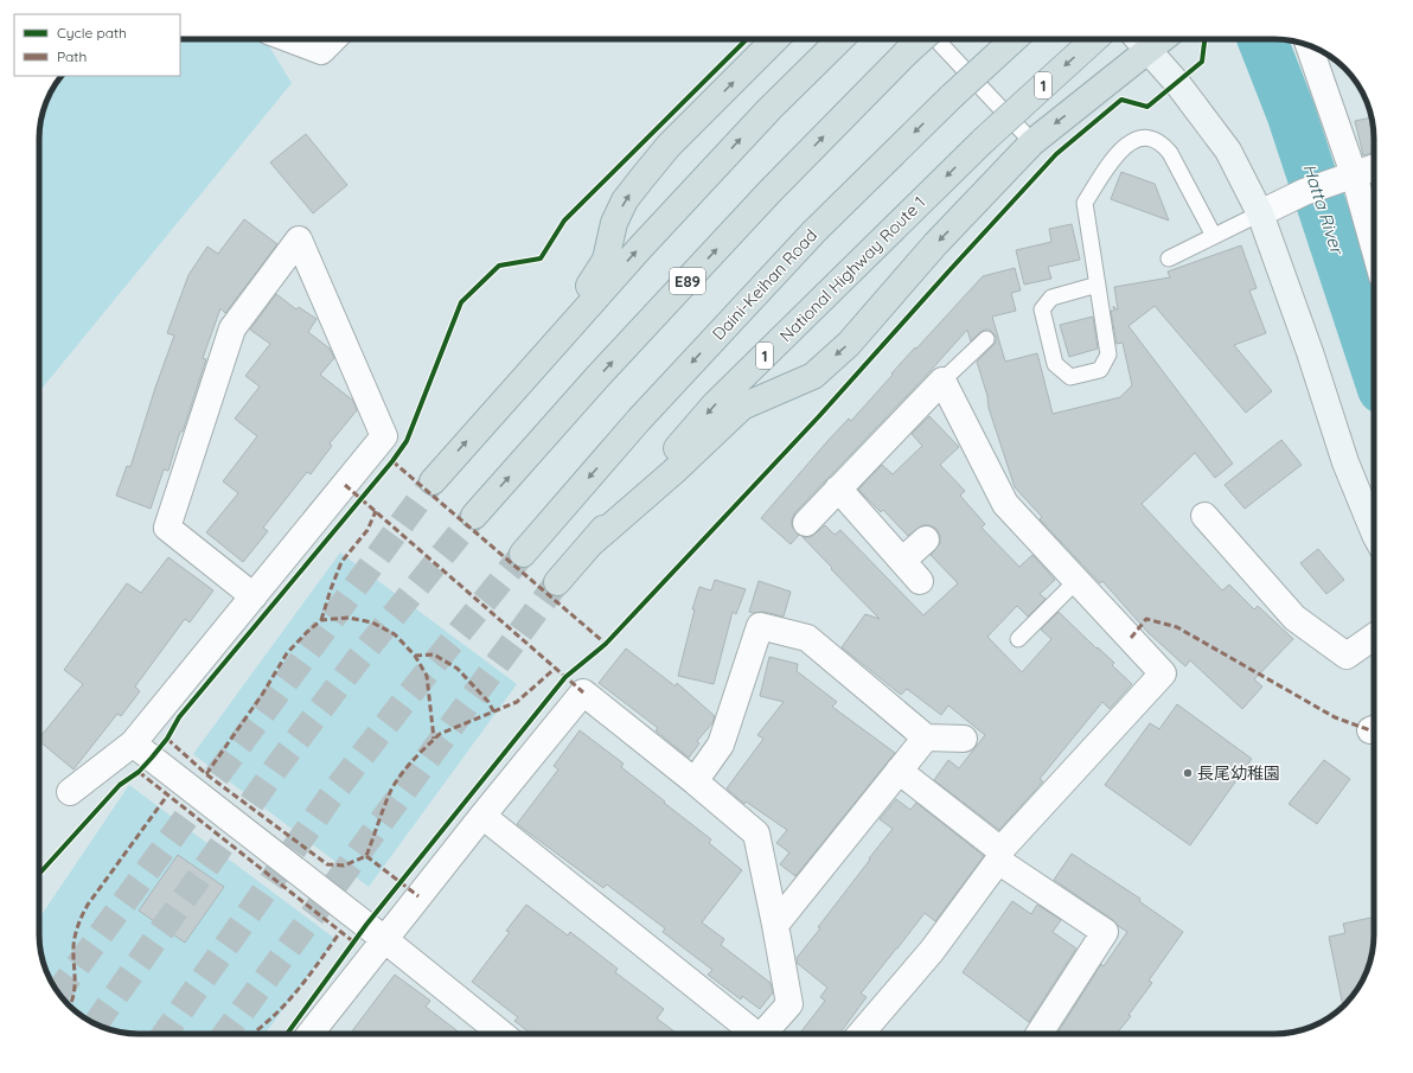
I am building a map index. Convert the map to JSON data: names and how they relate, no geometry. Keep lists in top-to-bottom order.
{
  "streets": {
    "highway": [
      "1",
      "National Highway Route 1",
      "E89",
      "Daini-Keihan Road"
    ]
  },
  "water": ["Hatta River"],
  "places": ["長尾幼稚園"],
  "legend": ["Cycle path", "Path"]
}
